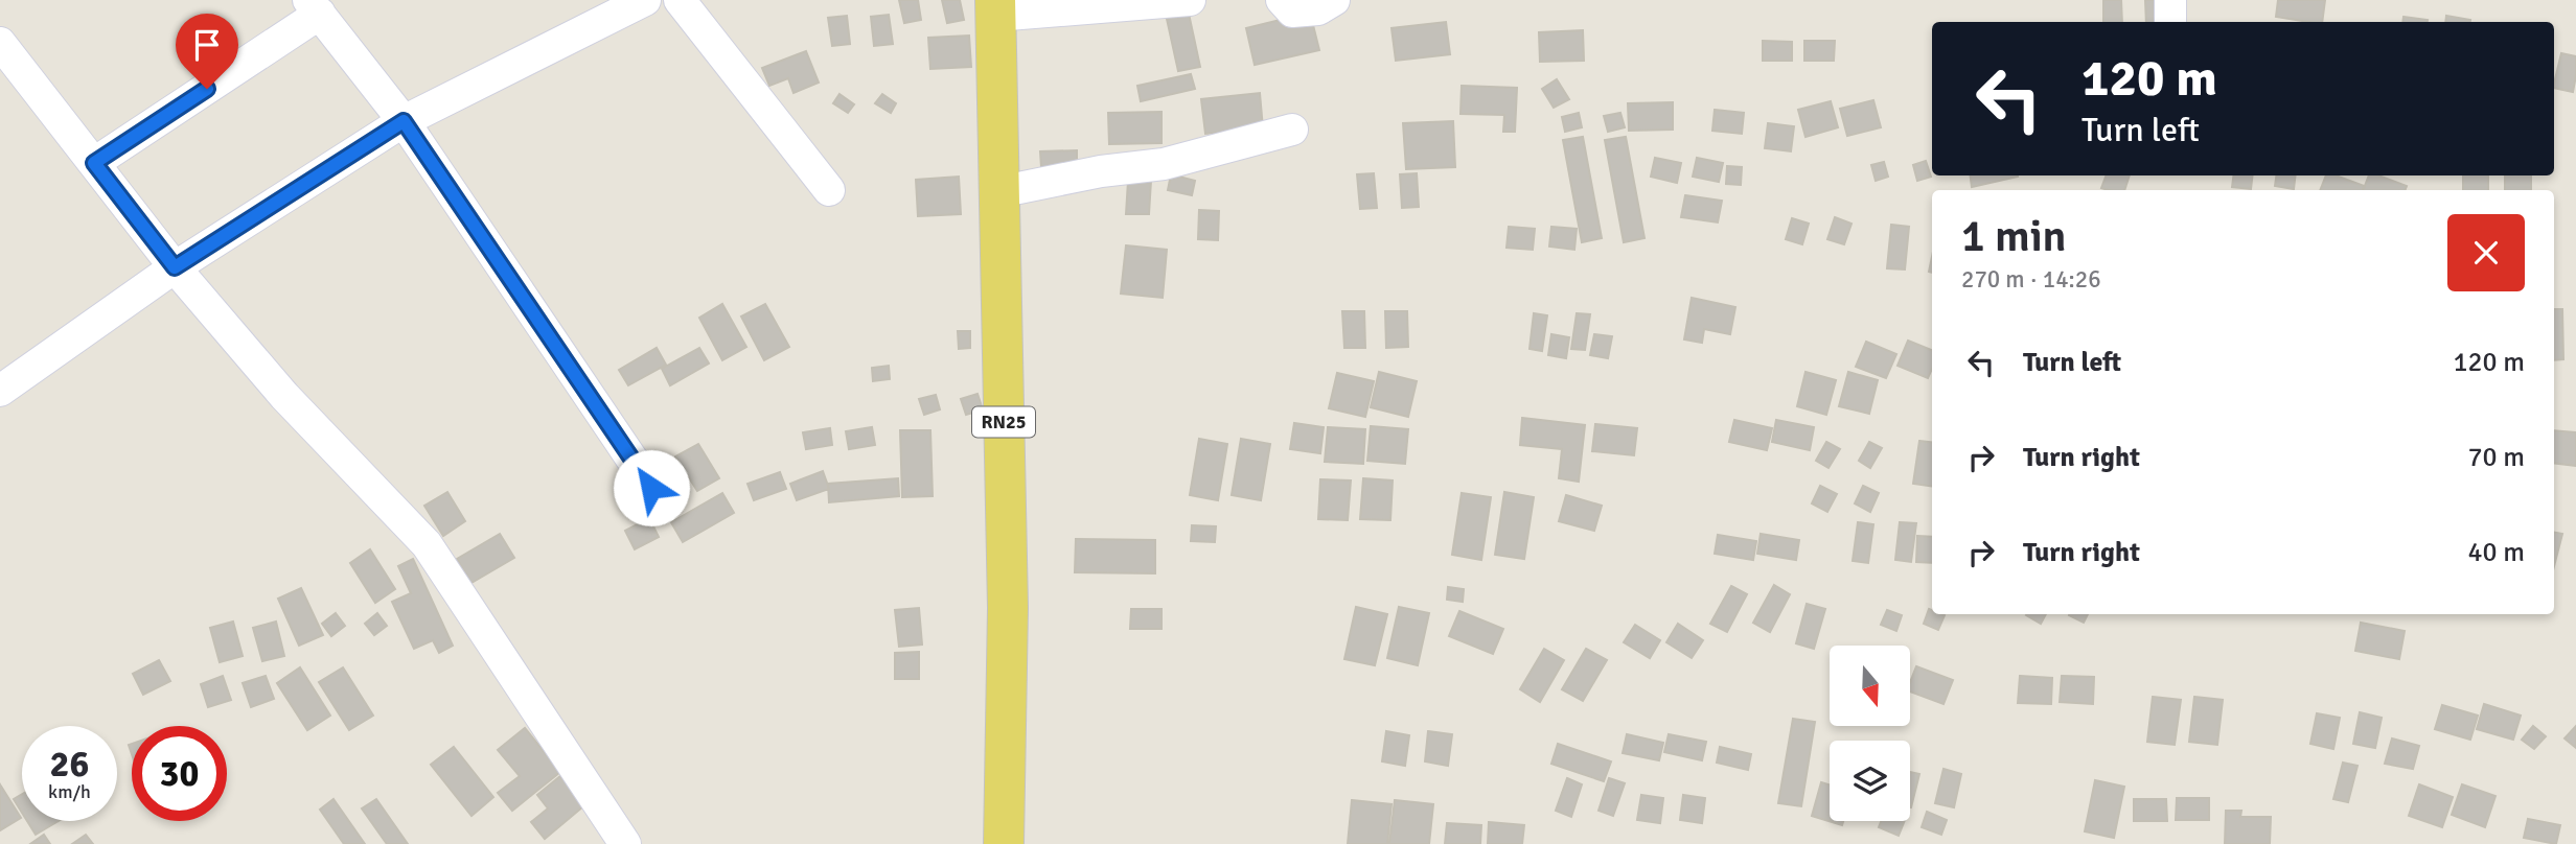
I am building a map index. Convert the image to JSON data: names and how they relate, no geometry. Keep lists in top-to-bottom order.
{
  "streets": {
    "main road": ["RN25"]
  },
  "north": "bottom",
  "page": {
    "turn": ["120 m", "Turn left"],
    "heading": ["1 min", "270 m · 14:26"],
    "list": [
      {
        "name": "Turn left",
        "value": "120 m"
      },
      {
        "name": "Turn right",
        "value": "70 m"
      },
      {
        "name": "Turn right",
        "value": "40 m"
      }
    ],
    "speed": "26 km/h",
    "limit": "30"
  }
}
